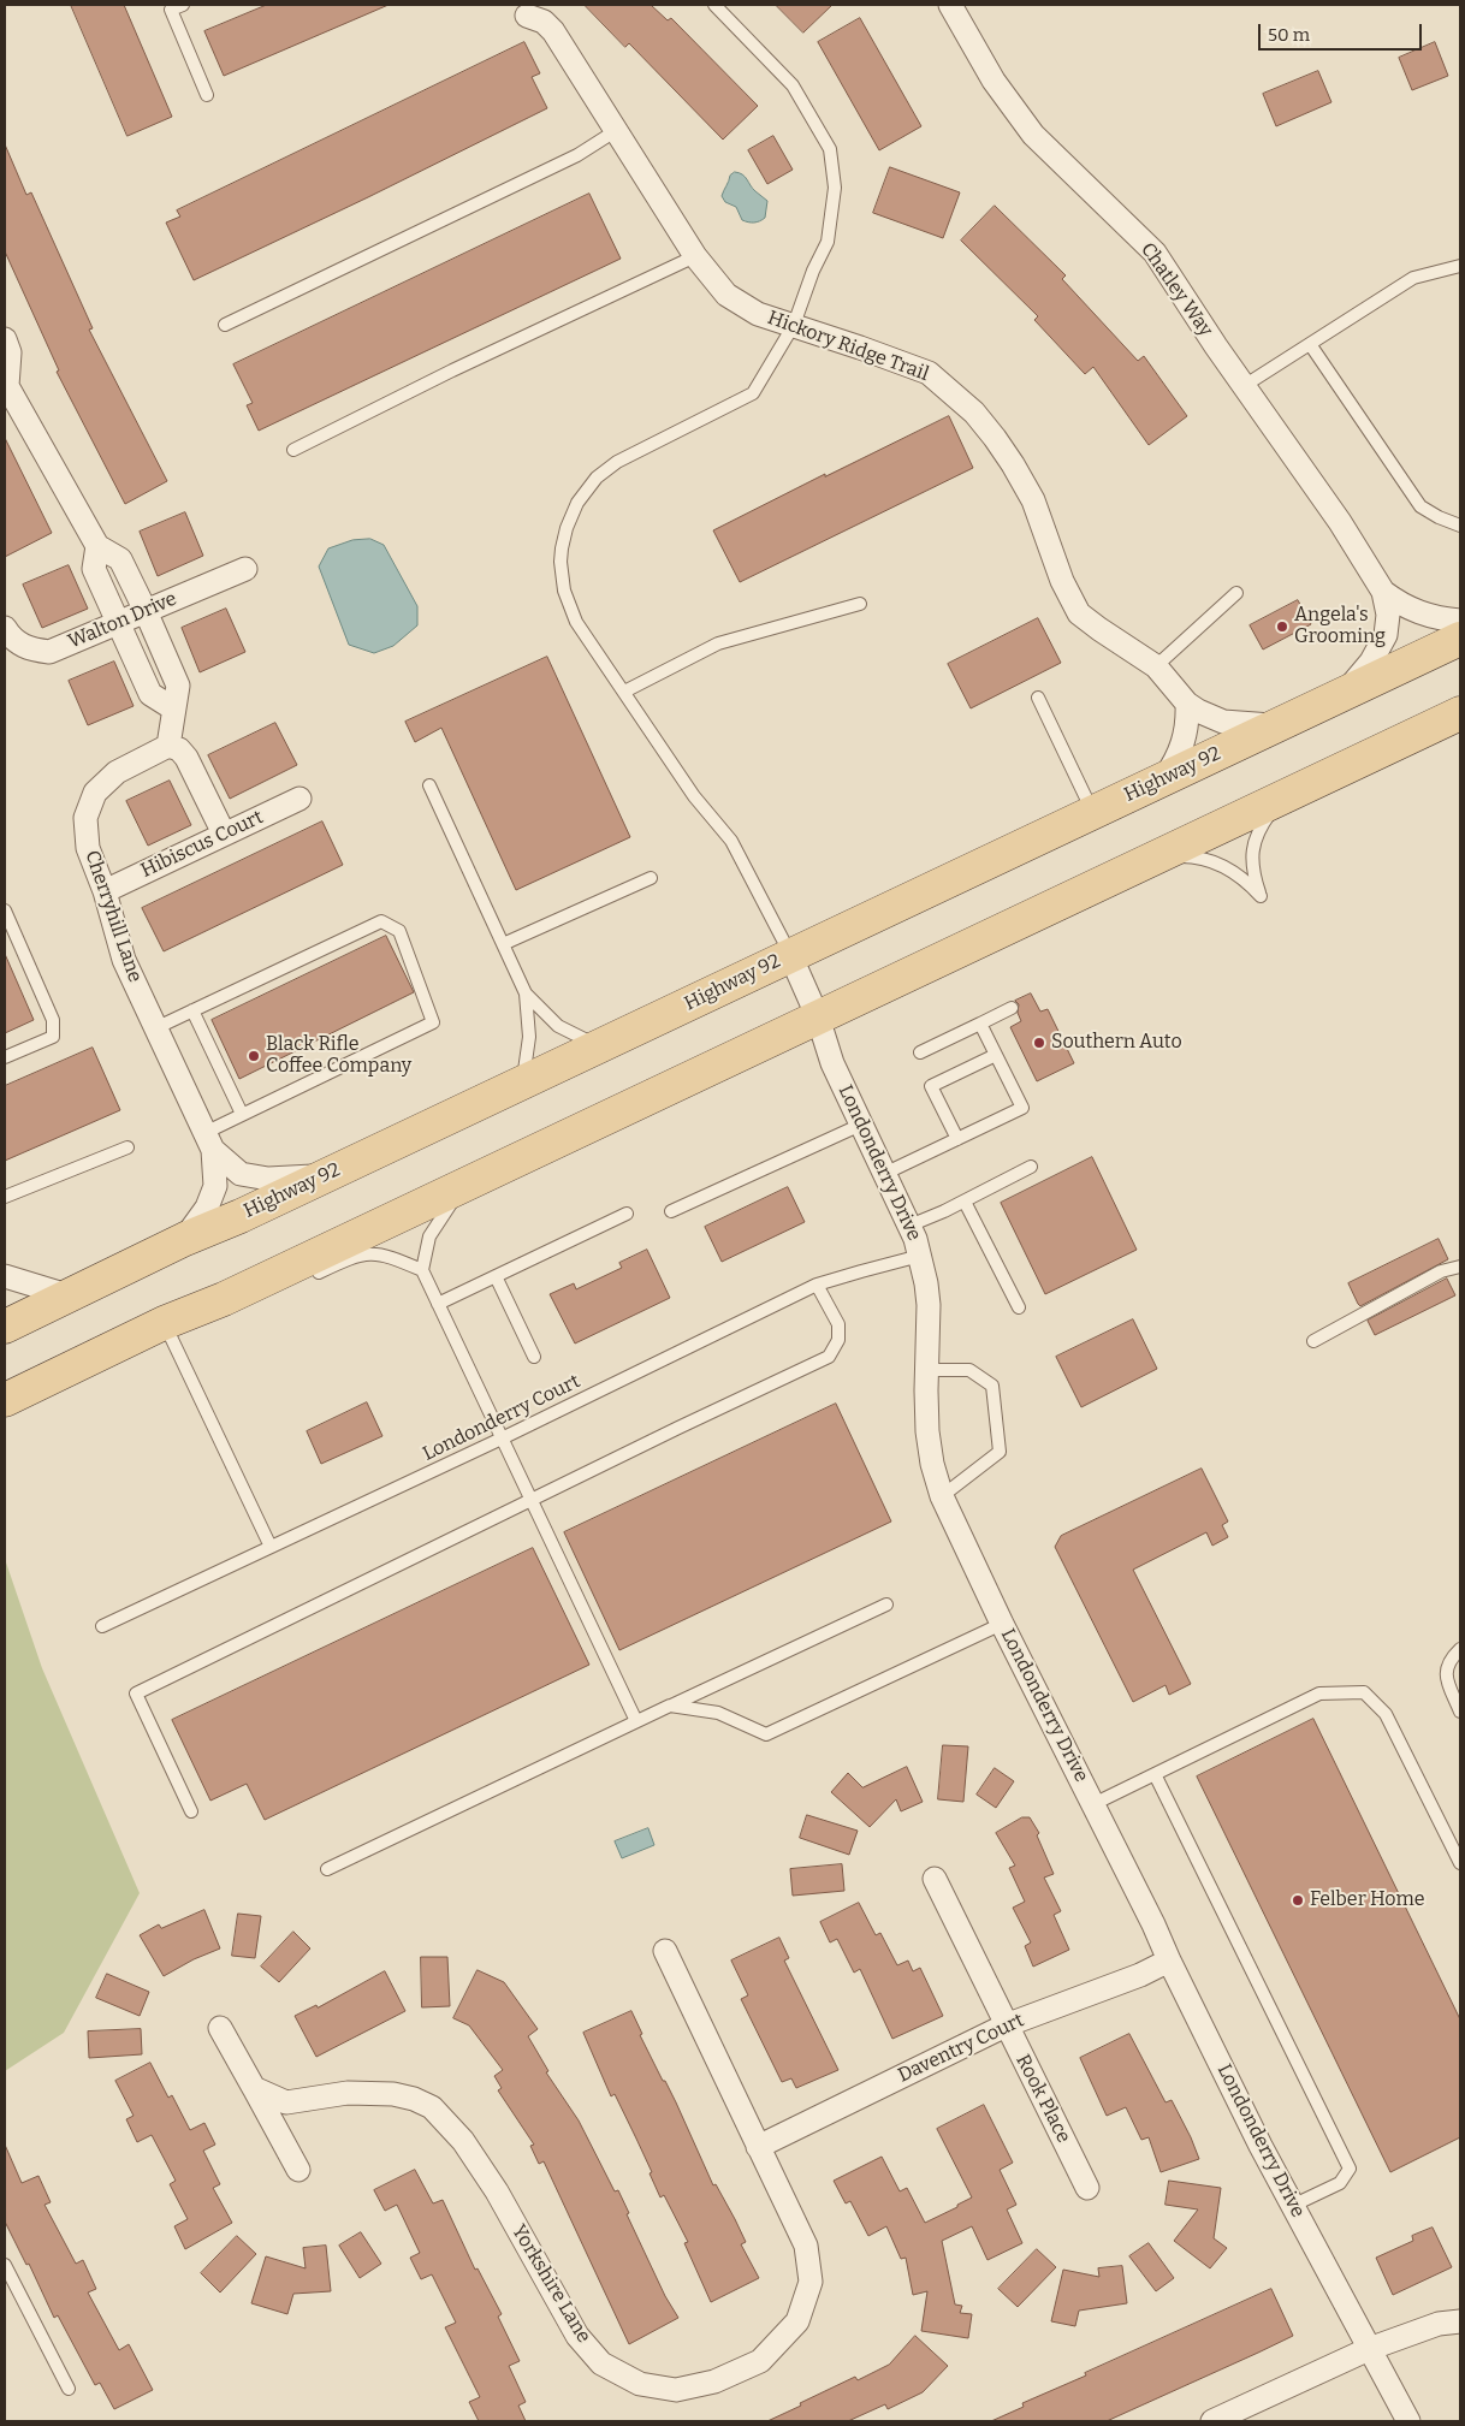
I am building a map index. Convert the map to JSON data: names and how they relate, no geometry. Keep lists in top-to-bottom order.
{
  "streets": {
    "main road": ["Highway 92"],
    "street": [
      "Chatley Way",
      "Hickory Ridge Trail",
      "Walton Drive",
      "Hibiscus Court",
      "Cherryhill Lane",
      "Londonderry Drive",
      "Daventry Court",
      "Rook Place",
      "Yorkshire Lane"
    ],
    "lane": ["Londonderry Court"]
  },
  "crossings": [
    ["Chatley Way", "Highway 92"],
    ["Hickory Ridge Trail", "Highway 92"],
    ["Highway 92", "Londonderry Drive"],
    ["Hibiscus Court", "Cherryhill Lane"],
    ["Londonderry Drive", "Londonderry Court"],
    ["Londonderry Drive", "Daventry Court"],
    ["Daventry Court", "Rook Place"],
    ["Daventry Court", "Yorkshire Lane"]
  ],
  "places": [
    "Angela's Grooming",
    "Southern Auto",
    "Black Rifle Coffee Company",
    "Felber Home"
  ],
  "scale_bar": "50 m"
}
